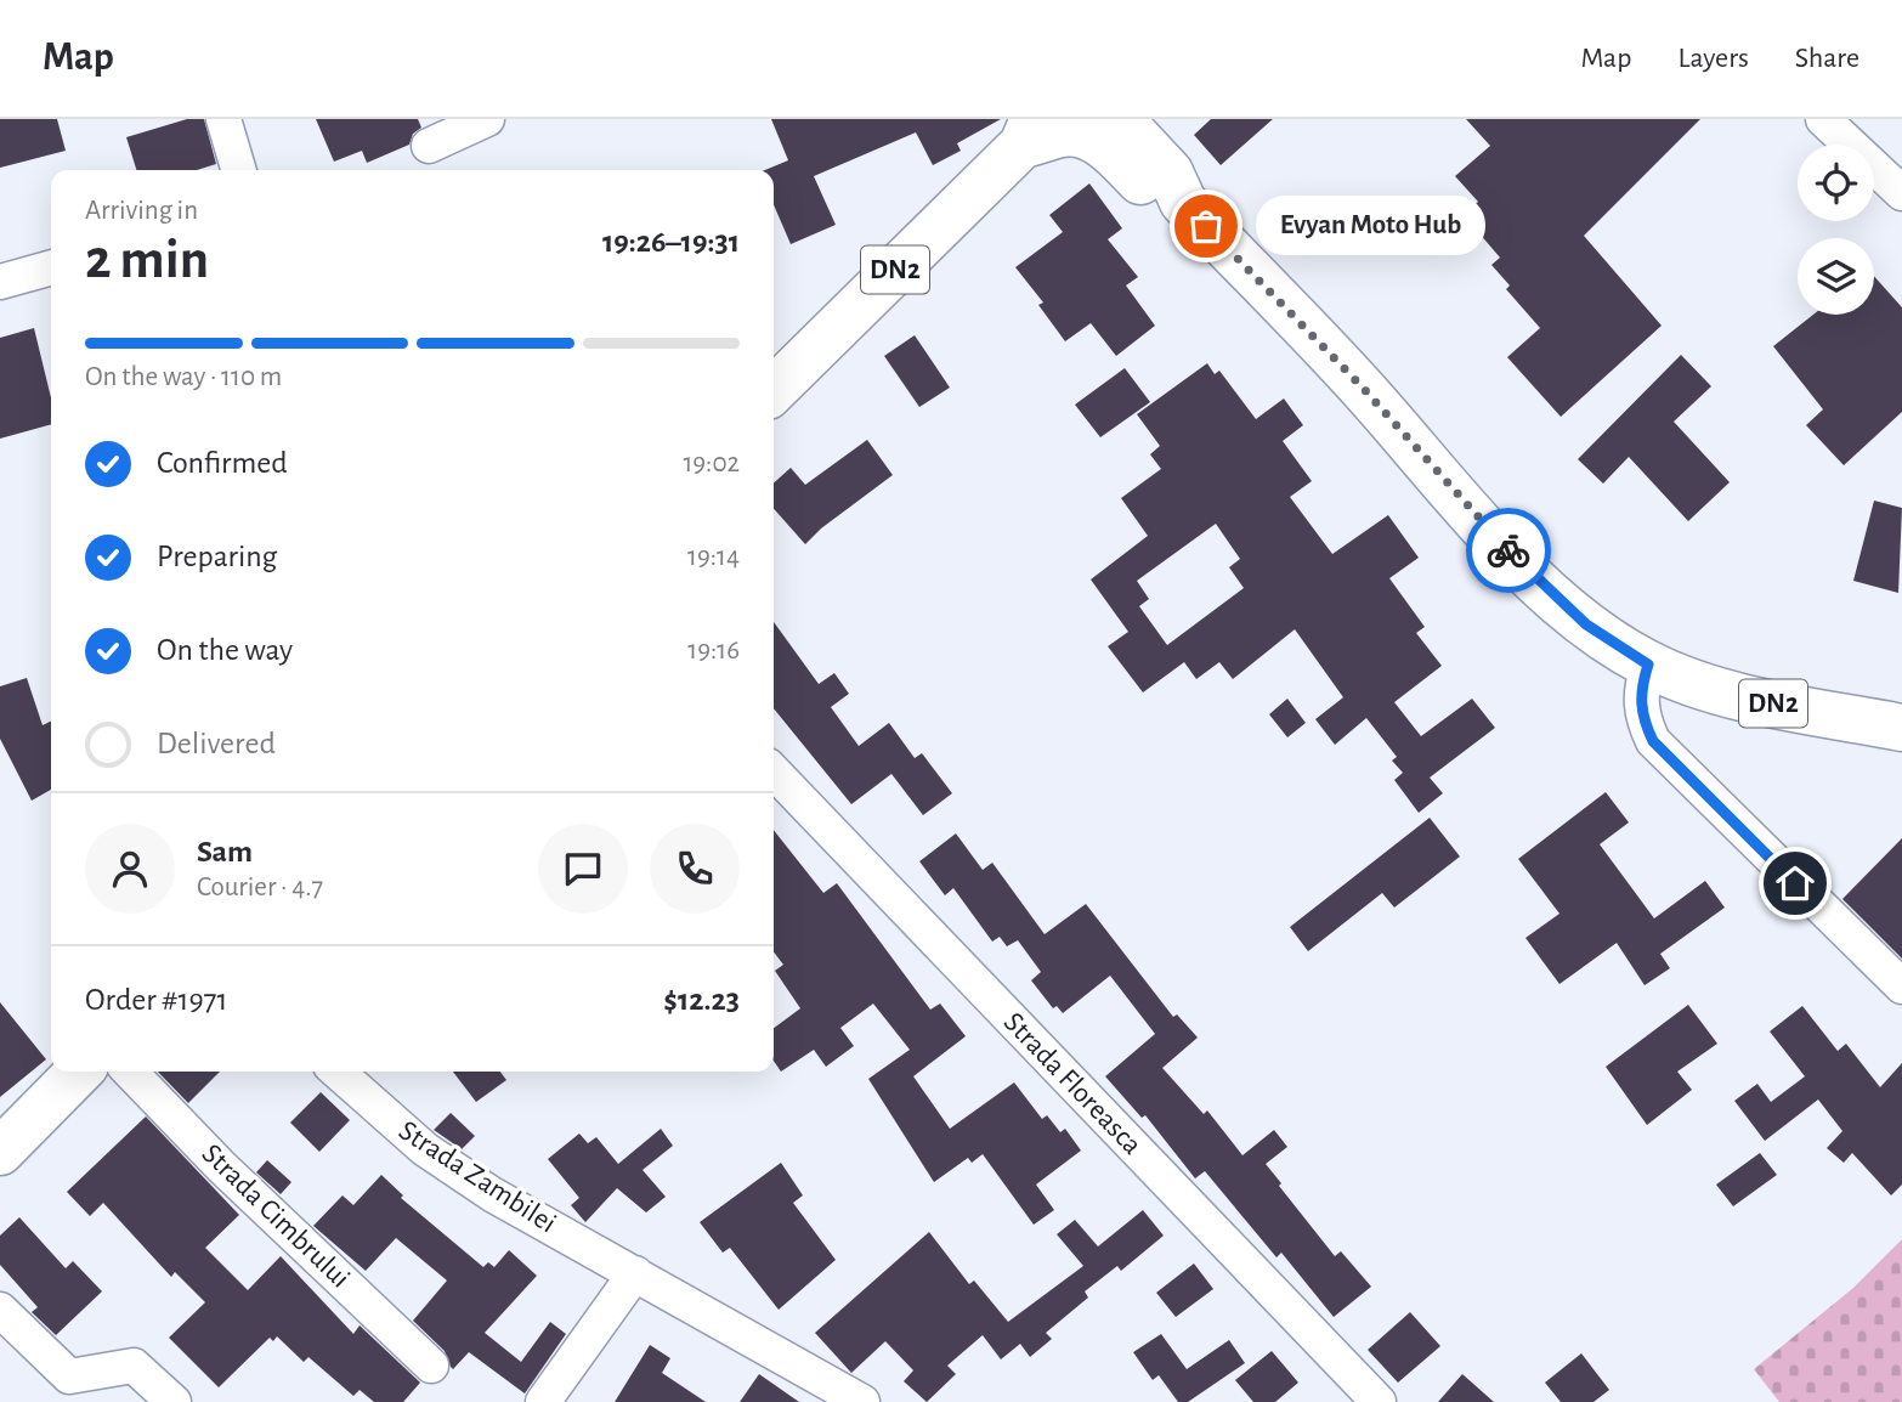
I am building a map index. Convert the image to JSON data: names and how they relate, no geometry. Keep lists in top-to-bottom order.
{
  "streets": {
    "main road": ["DN2"],
    "street": ["Strada Floreasca", "Strada Zambilei", "Strada Cimbrului"]
  },
  "places": ["Evyan Moto Hub"],
  "page": {
    "header": "Map",
    "nav": ["Map", "Layers", "Share"],
    "heading": ["2 min", "Arriving in", "19:26–19:31"],
    "panel": [
      "Sam",
      "Courier · 4.7",
      "Order #1971",
      "$12.23"
    ],
    "bubble": "Evyan Moto Hub",
    "bar": "On the way · 110 m",
    "list": [
      ["Confirmed", "19:02"],
      ["Preparing", "19:14"],
      ["On the way", "19:16"],
      "Delivered"
    ]
  }
}
